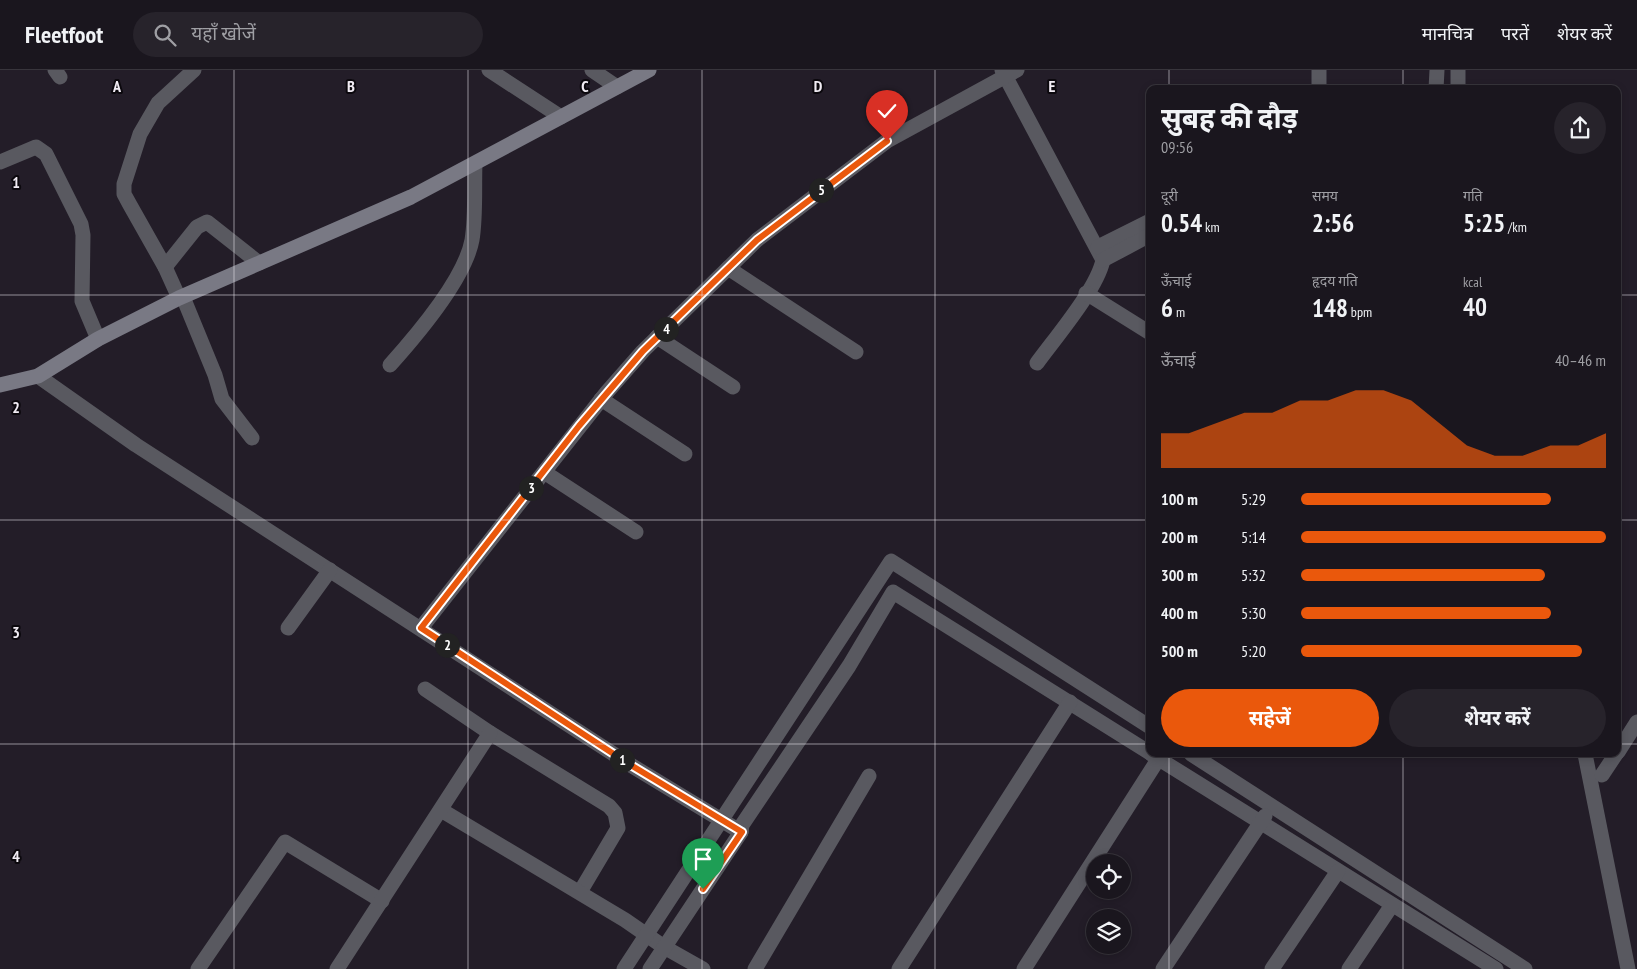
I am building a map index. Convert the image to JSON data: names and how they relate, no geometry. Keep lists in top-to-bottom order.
{
  "page": {
    "header": "Fleetfoot",
    "search": "यहाँ खोजें",
    "nav": ["मानचित्र", "परतें", "शेयर करें"],
    "heading": ["सुबह की दौड़", "09:56"],
    "stats": [
      ["दूरी", "0.54 km"],
      ["समय", "2:56"],
      ["गति", "5:25 /km"],
      ["ऊँचाई", "6 m"],
      ["हृदय गति", "148 bpm"],
      ["kcal", "40"]
    ],
    "pins": [
      "5",
      "4",
      "3",
      "2",
      "1"
    ],
    "chart": ["ऊँचाई", "40–46 m"],
    "list": [
      {
        "name": "100 m",
        "note": "5:29"
      },
      {
        "name": "200 m",
        "note": "5:14"
      },
      {
        "name": "300 m",
        "note": "5:32"
      },
      {
        "name": "400 m",
        "note": "5:30"
      },
      {
        "name": "500 m",
        "note": "5:20"
      }
    ],
    "buttons": ["सहेजें", "शेयर करें"]
  },
  "grid": {
    "columns": [
      "A",
      "B",
      "C",
      "D",
      "E"
    ],
    "rows": [
      "1",
      "2",
      "3",
      "4"
    ]
  }
}
